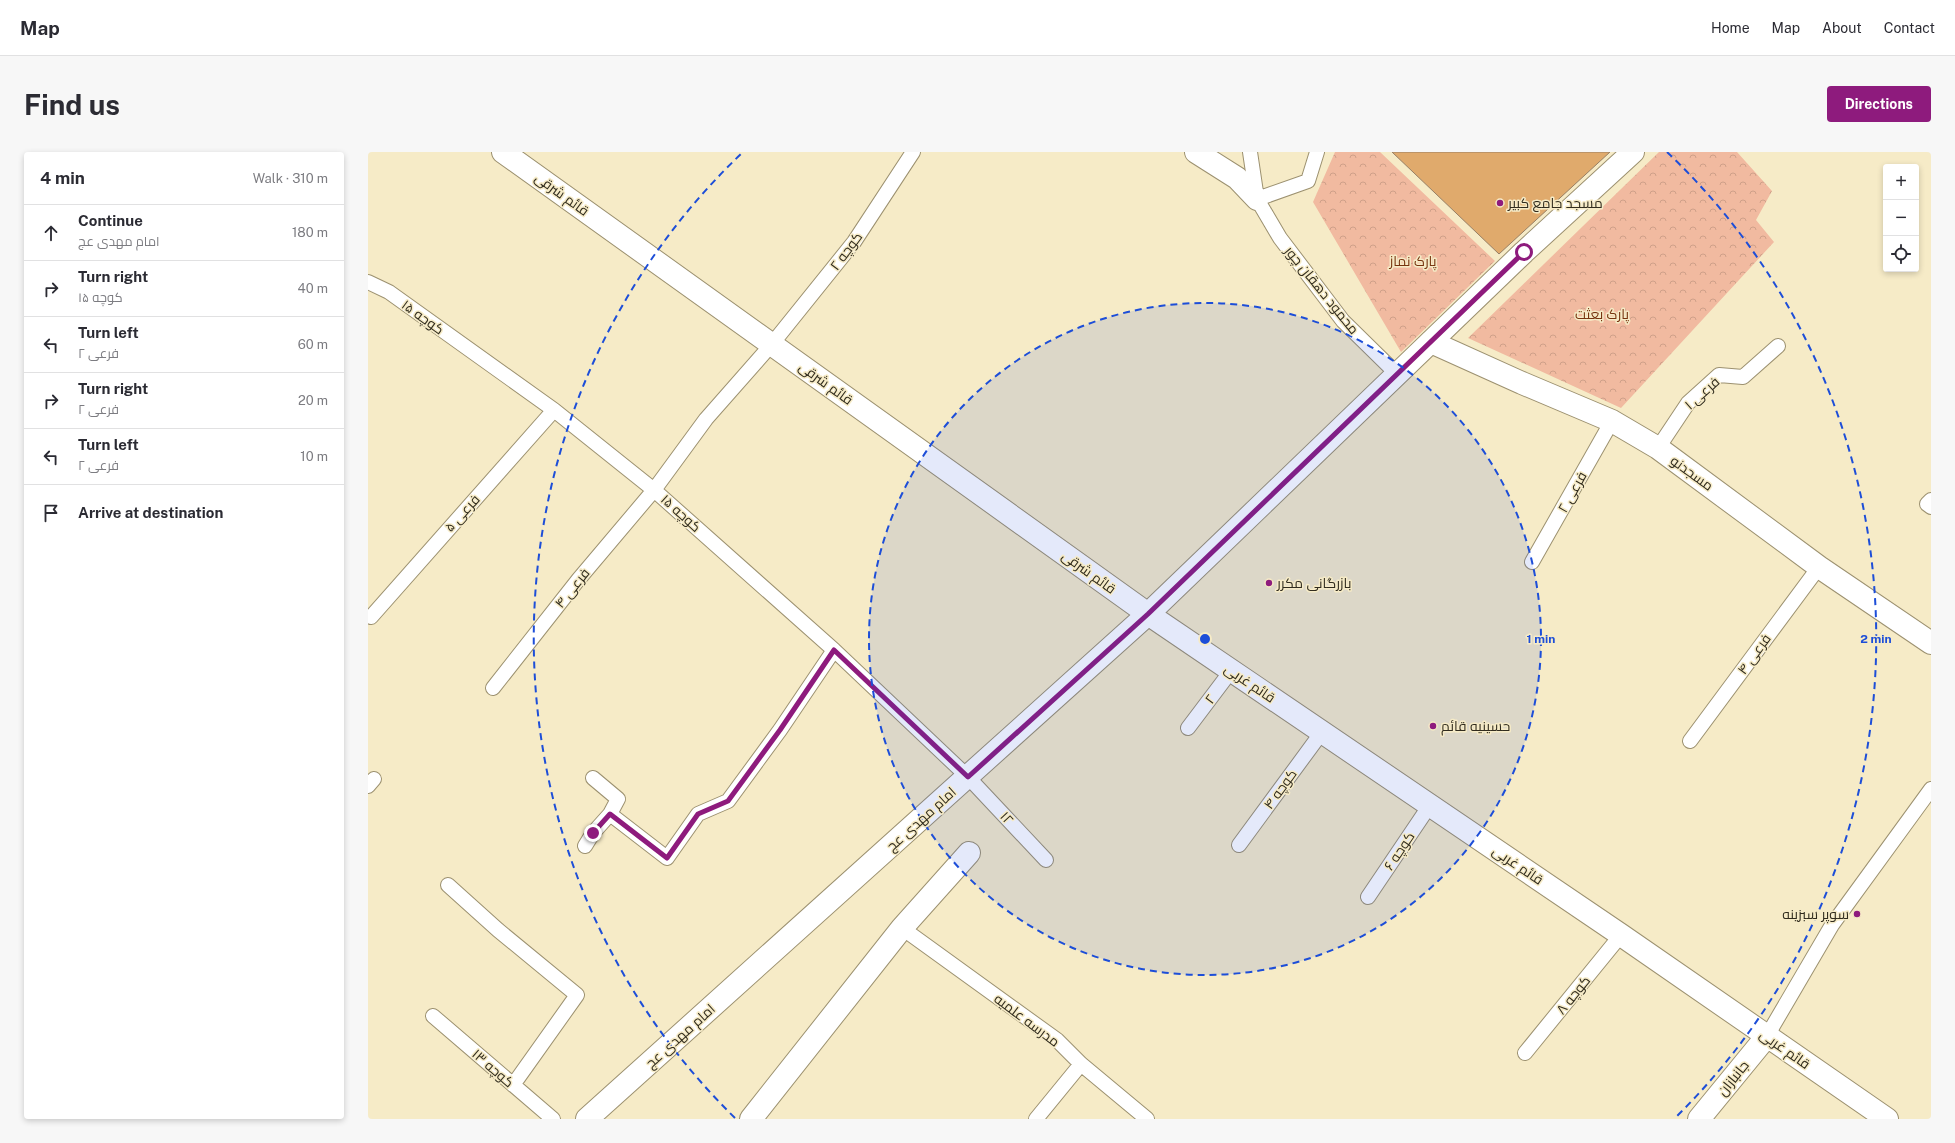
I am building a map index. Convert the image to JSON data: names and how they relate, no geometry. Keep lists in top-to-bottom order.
{
  "streets": {
    "street": [
      "قائم شرقی",
      "مسجدنو",
      "قائم غربی",
      "امام مهدی عج",
      "جانبازان"
    ],
    "lane": [
      "کوچه ۲",
      "محمود دهقان چور",
      "کوچه ۱۵",
      "فرعی ۱",
      "فرعی ۲",
      "فرعی ۵",
      "فرعی ۴",
      "۲",
      "کوچه ۴",
      "۱۲",
      "کوچه ۶",
      "کوچه ۸",
      "مدرسه علمیه",
      "کوچه ۱۳"
    ]
  },
  "crossings": [
    ["قائم شرقی", "کوچه ۲"],
    ["قائم شرقی", "قائم غربی"],
    ["قائم شرقی", "امام مهدی عج"],
    ["کوچه ۲", "کوچه ۱۵"],
    ["کوچه ۲", "فرعی ۴"],
    ["محمود دهقان چور", "امام مهدی عج"],
    ["کوچه ۱۵", "فرعی ۵"],
    ["کوچه ۱۵", "فرعی ۴"],
    ["کوچه ۱۵", "۱۲"],
    ["کوچه ۱۵", "امام مهدی عج"],
    ["فرعی ۱", "مسجدنو"],
    ["مسجدنو", "فرعی ۲"],
    ["مسجدنو", "فرعی ۴"],
    ["مسجدنو", "امام مهدی عج"],
    ["قائم غربی", "۲"],
    ["قائم غربی", "کوچه ۴"],
    ["قائم غربی", "امام مهدی عج"],
    ["قائم غربی", "کوچه ۶"],
    ["قائم غربی", "کوچه ۸"],
    ["قائم غربی", "جانبازان"],
    ["۱۲", "امام مهدی عج"]
  ],
  "parks": ["پارک نماز", "پارک بعثت"],
  "places": [
    "مسجد جامع کبیر",
    "بازرگانی مکرر",
    "حسینیه قائم",
    "سوپر سبزینه"
  ],
  "page": {
    "header": "Map",
    "nav": [
      "Home",
      "Map",
      "About",
      "Contact"
    ],
    "buttons": "Directions",
    "title": "Find us",
    "heading": ["4 min", "Walk · 310 m"],
    "map_buttons": ["+", "−"],
    "list": [
      ["Continue", "امام مهدی عج", "180 m"],
      ["Turn right", "کوچه ۱۵", "40 m"],
      ["Turn left", "فرعی ۲", "60 m"],
      ["Turn right", "فرعی ۲", "20 m"],
      ["Turn left", "فرعی ۲", "10 m"],
      "Arrive at destination"
    ]
  },
  "rings": ["1 min", "2 min"]
}
